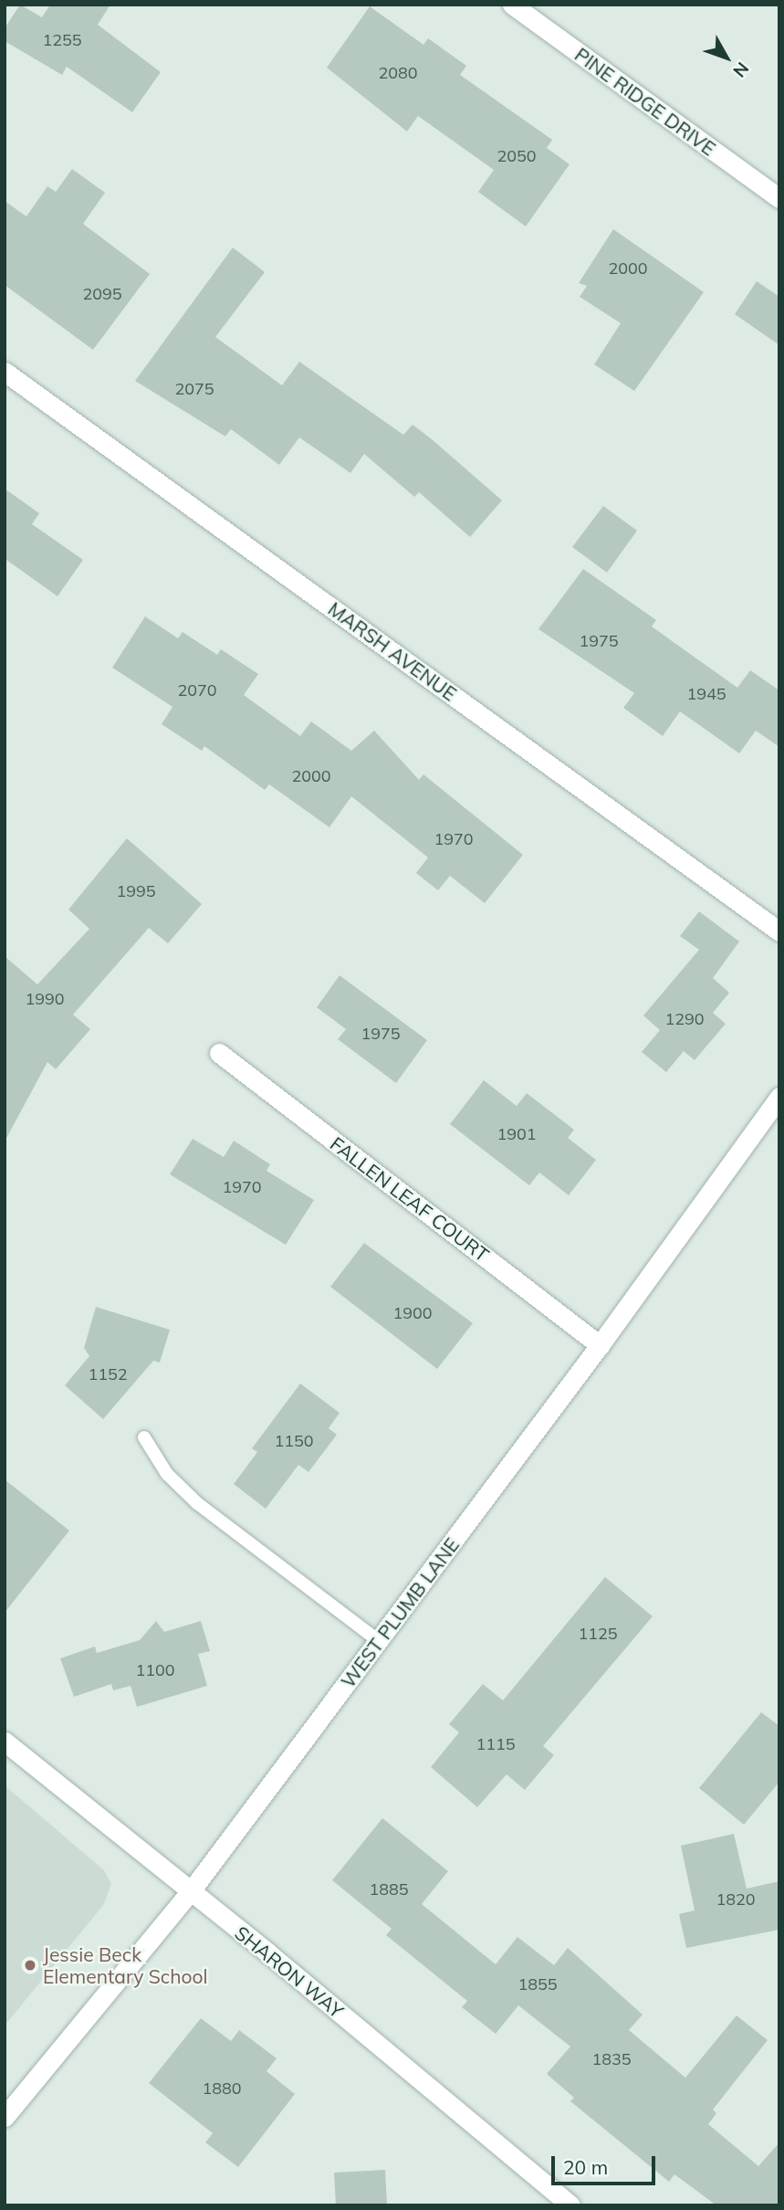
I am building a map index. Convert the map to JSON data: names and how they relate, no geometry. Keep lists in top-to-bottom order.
{
  "streets": {
    "street": [
      "PINE RIDGE DRIVE",
      "MARSH AVENUE",
      "FALLEN LEAF COURT",
      "WEST PLUMB LANE",
      "SHARON WAY"
    ]
  },
  "crossings": [
    ["FALLEN LEAF COURT", "WEST PLUMB LANE"],
    ["WEST PLUMB LANE", "SHARON WAY"]
  ],
  "places": ["Jessie Beck Elementary School"],
  "house_numbers": [
    "1255",
    "2080",
    "2050",
    "2000",
    "2095",
    "2075",
    "1975",
    "2070",
    "1945",
    "2000",
    "1970",
    "1995",
    "1990",
    "1290",
    "1975",
    "1901",
    "1970",
    "1900",
    "1152",
    "1150",
    "1125",
    "1100",
    "1115",
    "1885",
    "1820",
    "1855",
    "1835",
    "1880"
  ],
  "scale_bar": "20 m",
  "north": "bottom right"
}
